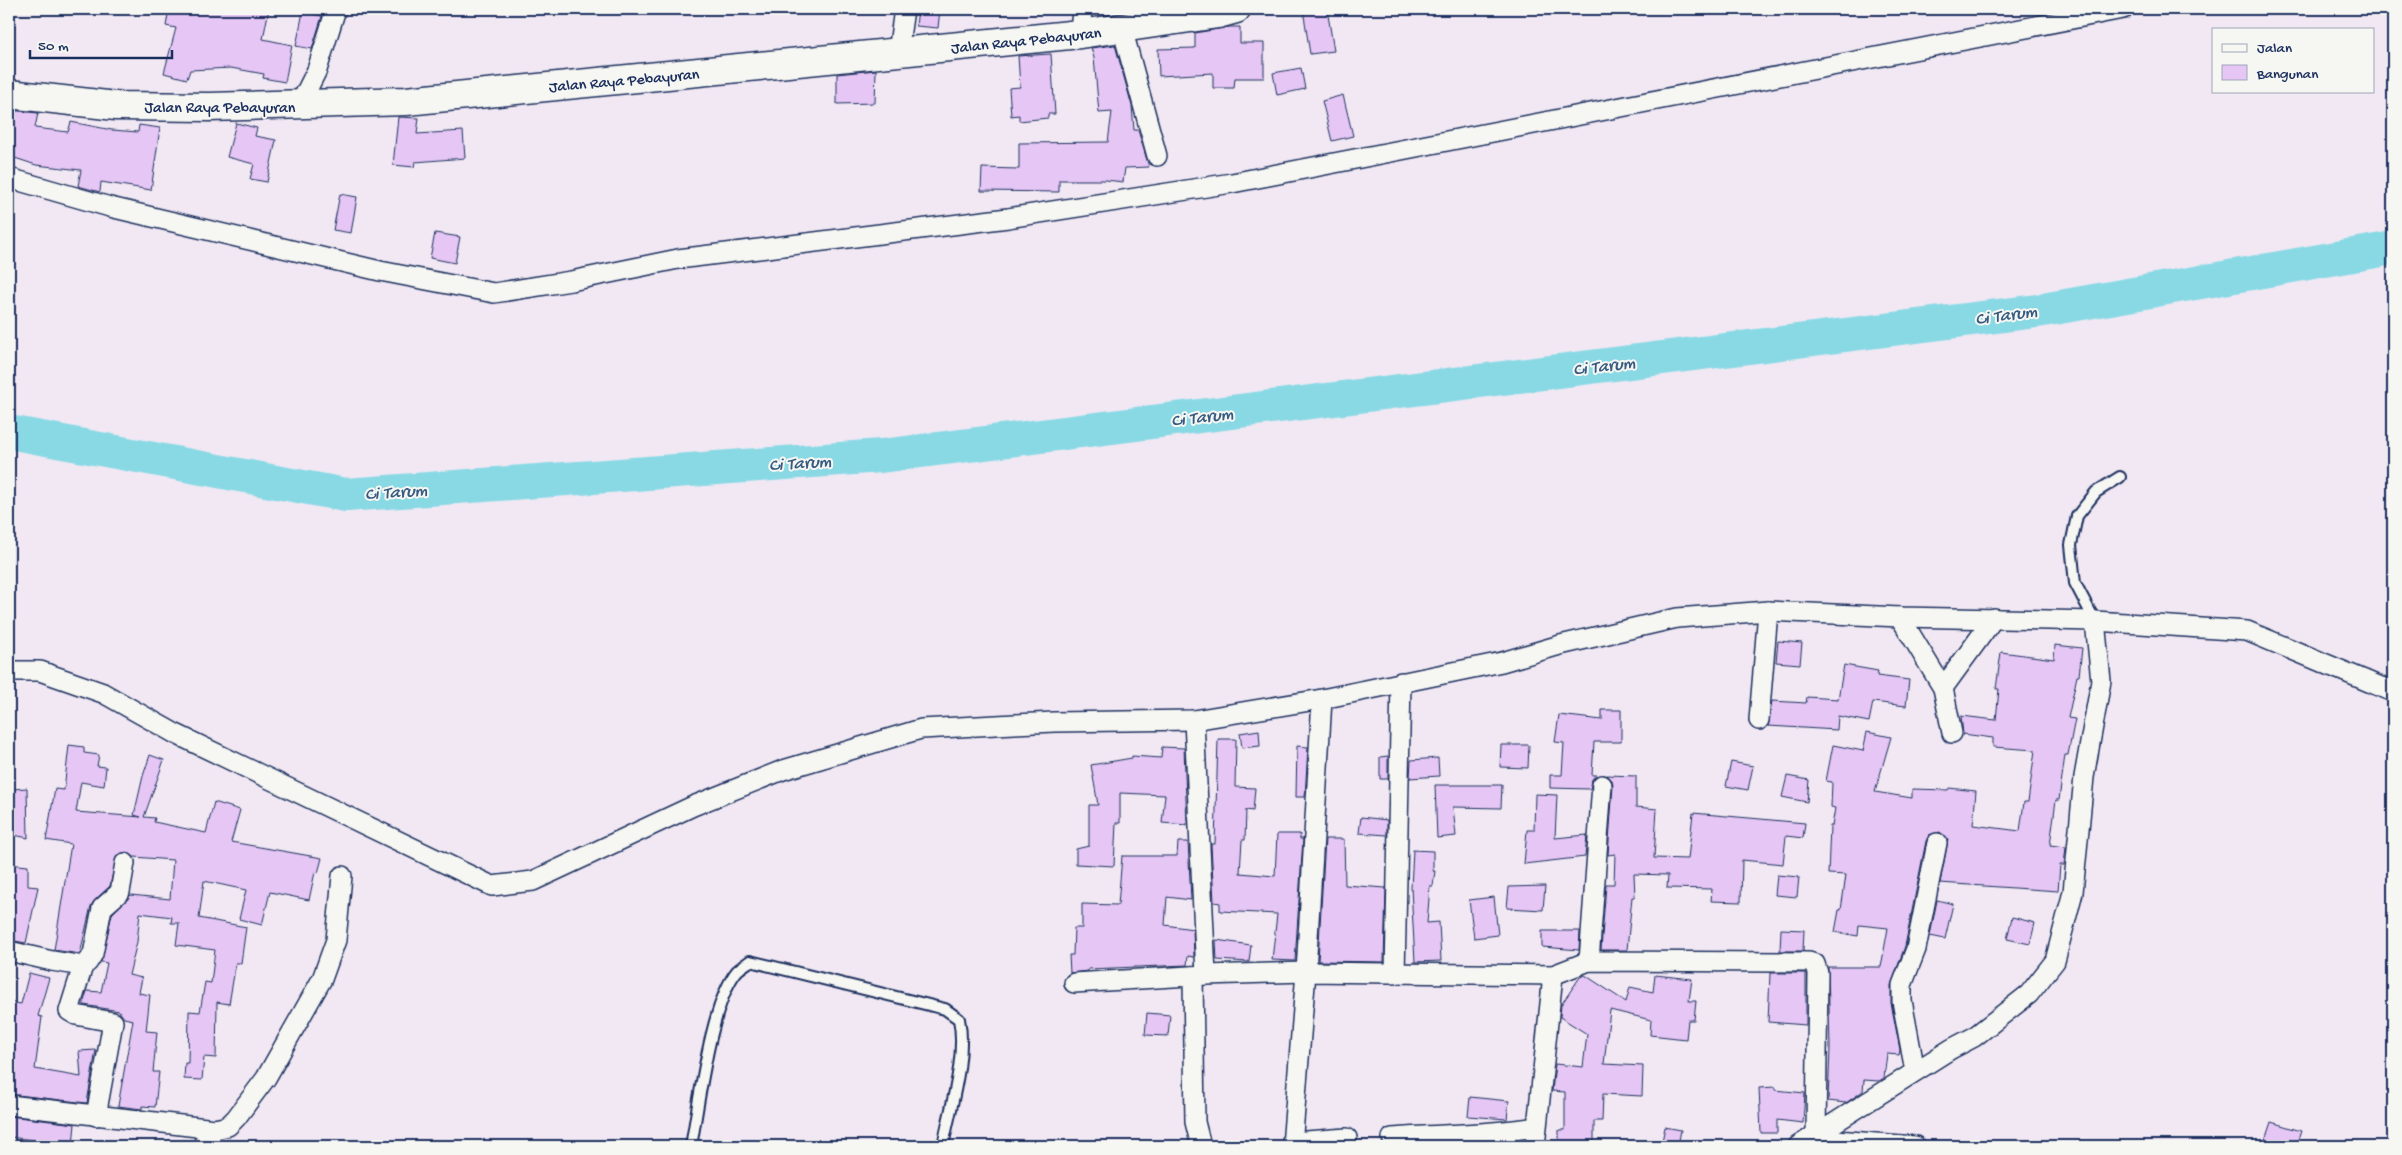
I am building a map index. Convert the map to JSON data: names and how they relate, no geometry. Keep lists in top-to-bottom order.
{
  "streets": {
    "main road": ["Jalan Raya Pebayuran"]
  },
  "water": ["Ci Tarum"],
  "legend": ["Jalan", "Bangunan"],
  "scale_bar": "50 m"
}
